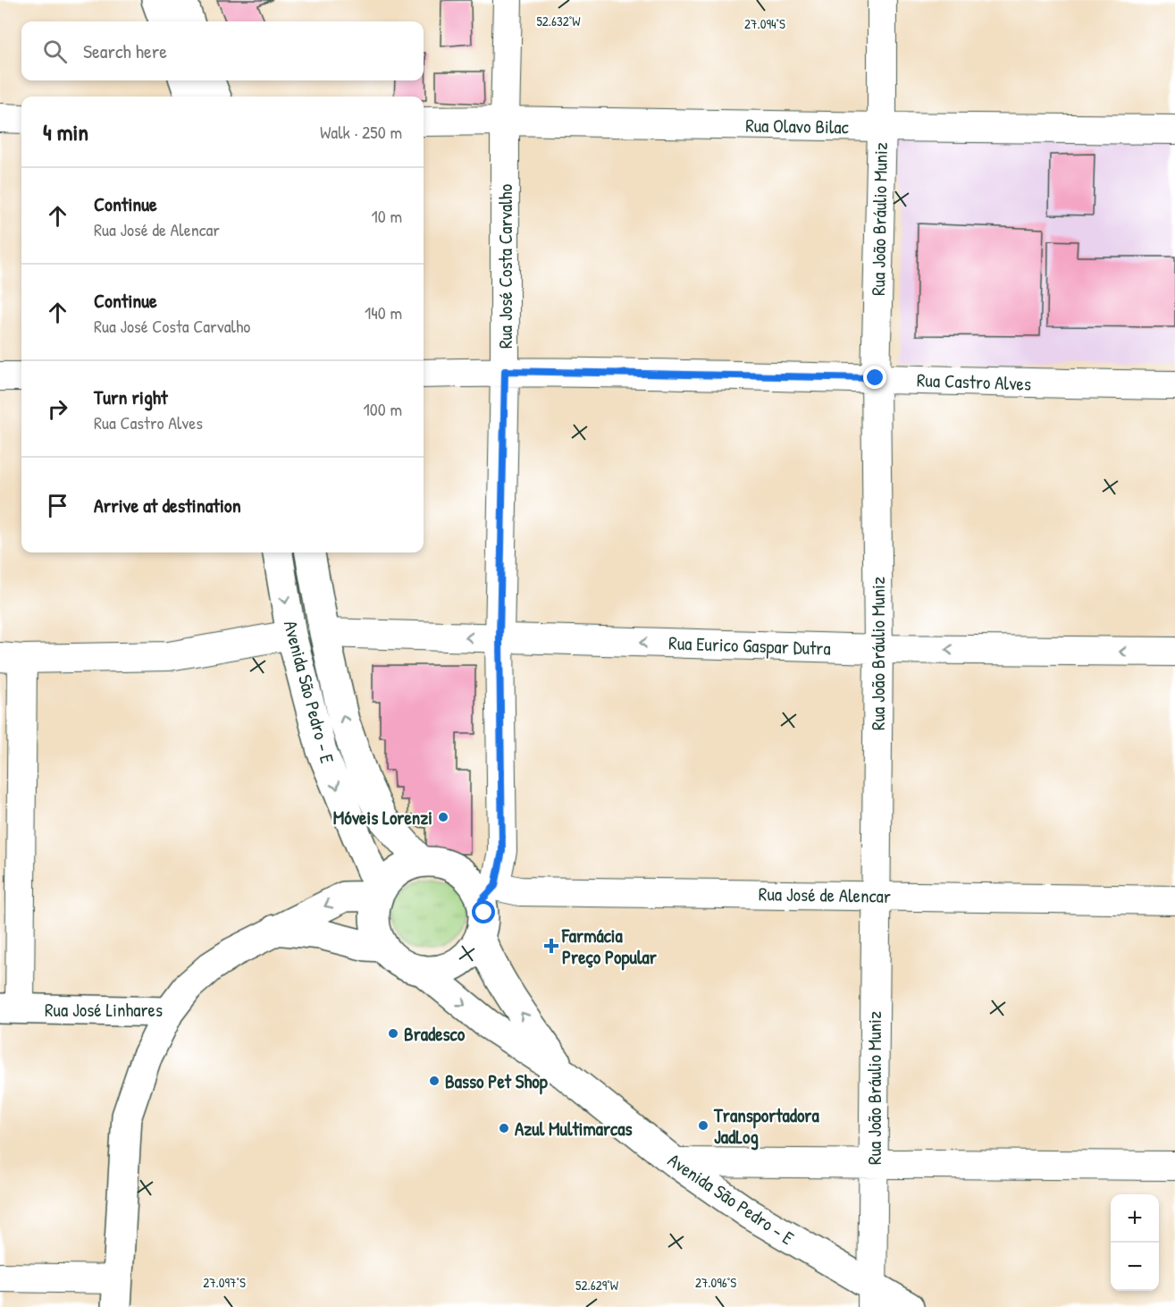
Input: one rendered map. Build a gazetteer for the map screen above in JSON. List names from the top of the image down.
{
  "streets": {
    "main road": ["Avenida São Pedro - E", "Rua José Linhares"],
    "street": [
      "Rua Olavo Bilac",
      "Rua João Bráulio Muniz",
      "Rua José Costa Carvalho",
      "Rua Castro Alves",
      "Rua Eurico Gaspar Dutra",
      "Rua José de Alencar"
    ]
  },
  "crossings": [
    ["Rua Olavo Bilac", "Rua João Bráulio Muniz"],
    ["Rua Olavo Bilac", "Rua José Costa Carvalho"],
    ["Rua João Bráulio Muniz", "Rua Castro Alves"],
    ["Rua João Bráulio Muniz", "Rua Eurico Gaspar Dutra"],
    ["Rua João Bráulio Muniz", "Avenida São Pedro - E"],
    ["Rua João Bráulio Muniz", "Rua José de Alencar"],
    ["Rua José Costa Carvalho", "Rua Castro Alves"],
    ["Rua José Costa Carvalho", "Rua Eurico Gaspar Dutra"],
    ["Rua José Costa Carvalho", "Avenida São Pedro - E"],
    ["Rua José Costa Carvalho", "Rua José de Alencar"],
    ["Rua José Costa Carvalho", "Rua José Linhares"],
    ["Rua Eurico Gaspar Dutra", "Avenida São Pedro - E"],
    ["Avenida São Pedro - E", "Rua José de Alencar"],
    ["Avenida São Pedro - E", "Rua José Linhares"],
    ["Rua José de Alencar", "Rua José Linhares"]
  ],
  "one_way": ["Rua Eurico Gaspar Dutra"],
  "places": {
    "other": [
      "Móveis Lorenzi",
      "Bradesco",
      "Basso Pet Shop",
      "Transportadora JadLog",
      "Azul Multimarcas"
    ],
    "health": ["Farmácia Preço Popular"]
  },
  "page": {
    "search": "Search here",
    "heading": ["4 min", "Walk · 250 m"],
    "list": [
      ["Continue", "Rua José de Alencar", "10 m"],
      ["Continue", "Rua José Costa Carvalho", "140 m"],
      ["Turn right", "Rua Castro Alves", "100 m"],
      "Arrive at destination"
    ],
    "map_buttons": ["+", "−"]
  },
  "coordinates": [
    "52.632°W",
    "27.094°S",
    "27.097°S",
    "27.096°S",
    "52.629°W"
  ]
}
